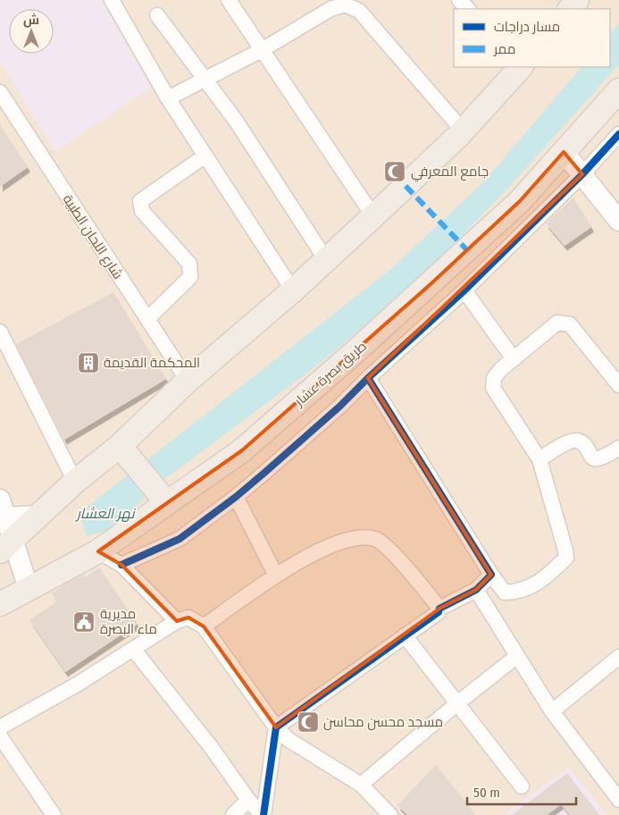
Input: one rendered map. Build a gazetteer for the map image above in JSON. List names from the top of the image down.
{
  "streets": {
    "main road": ["طريق بصرة عشار"],
    "street": ["شارع اللجان الطبية"]
  },
  "water": ["نهر العشار"],
  "places": {
    "mosque": ["جامع المعرفي", "مسجد محسن محاسن"],
    "building": ["المحكمة القديمة"],
    "public building": ["مديرية ماء البصرة"]
  },
  "legend": ["مسار دراجات", "ممر"],
  "scale_bar": "50 m",
  "north": "top"
}
